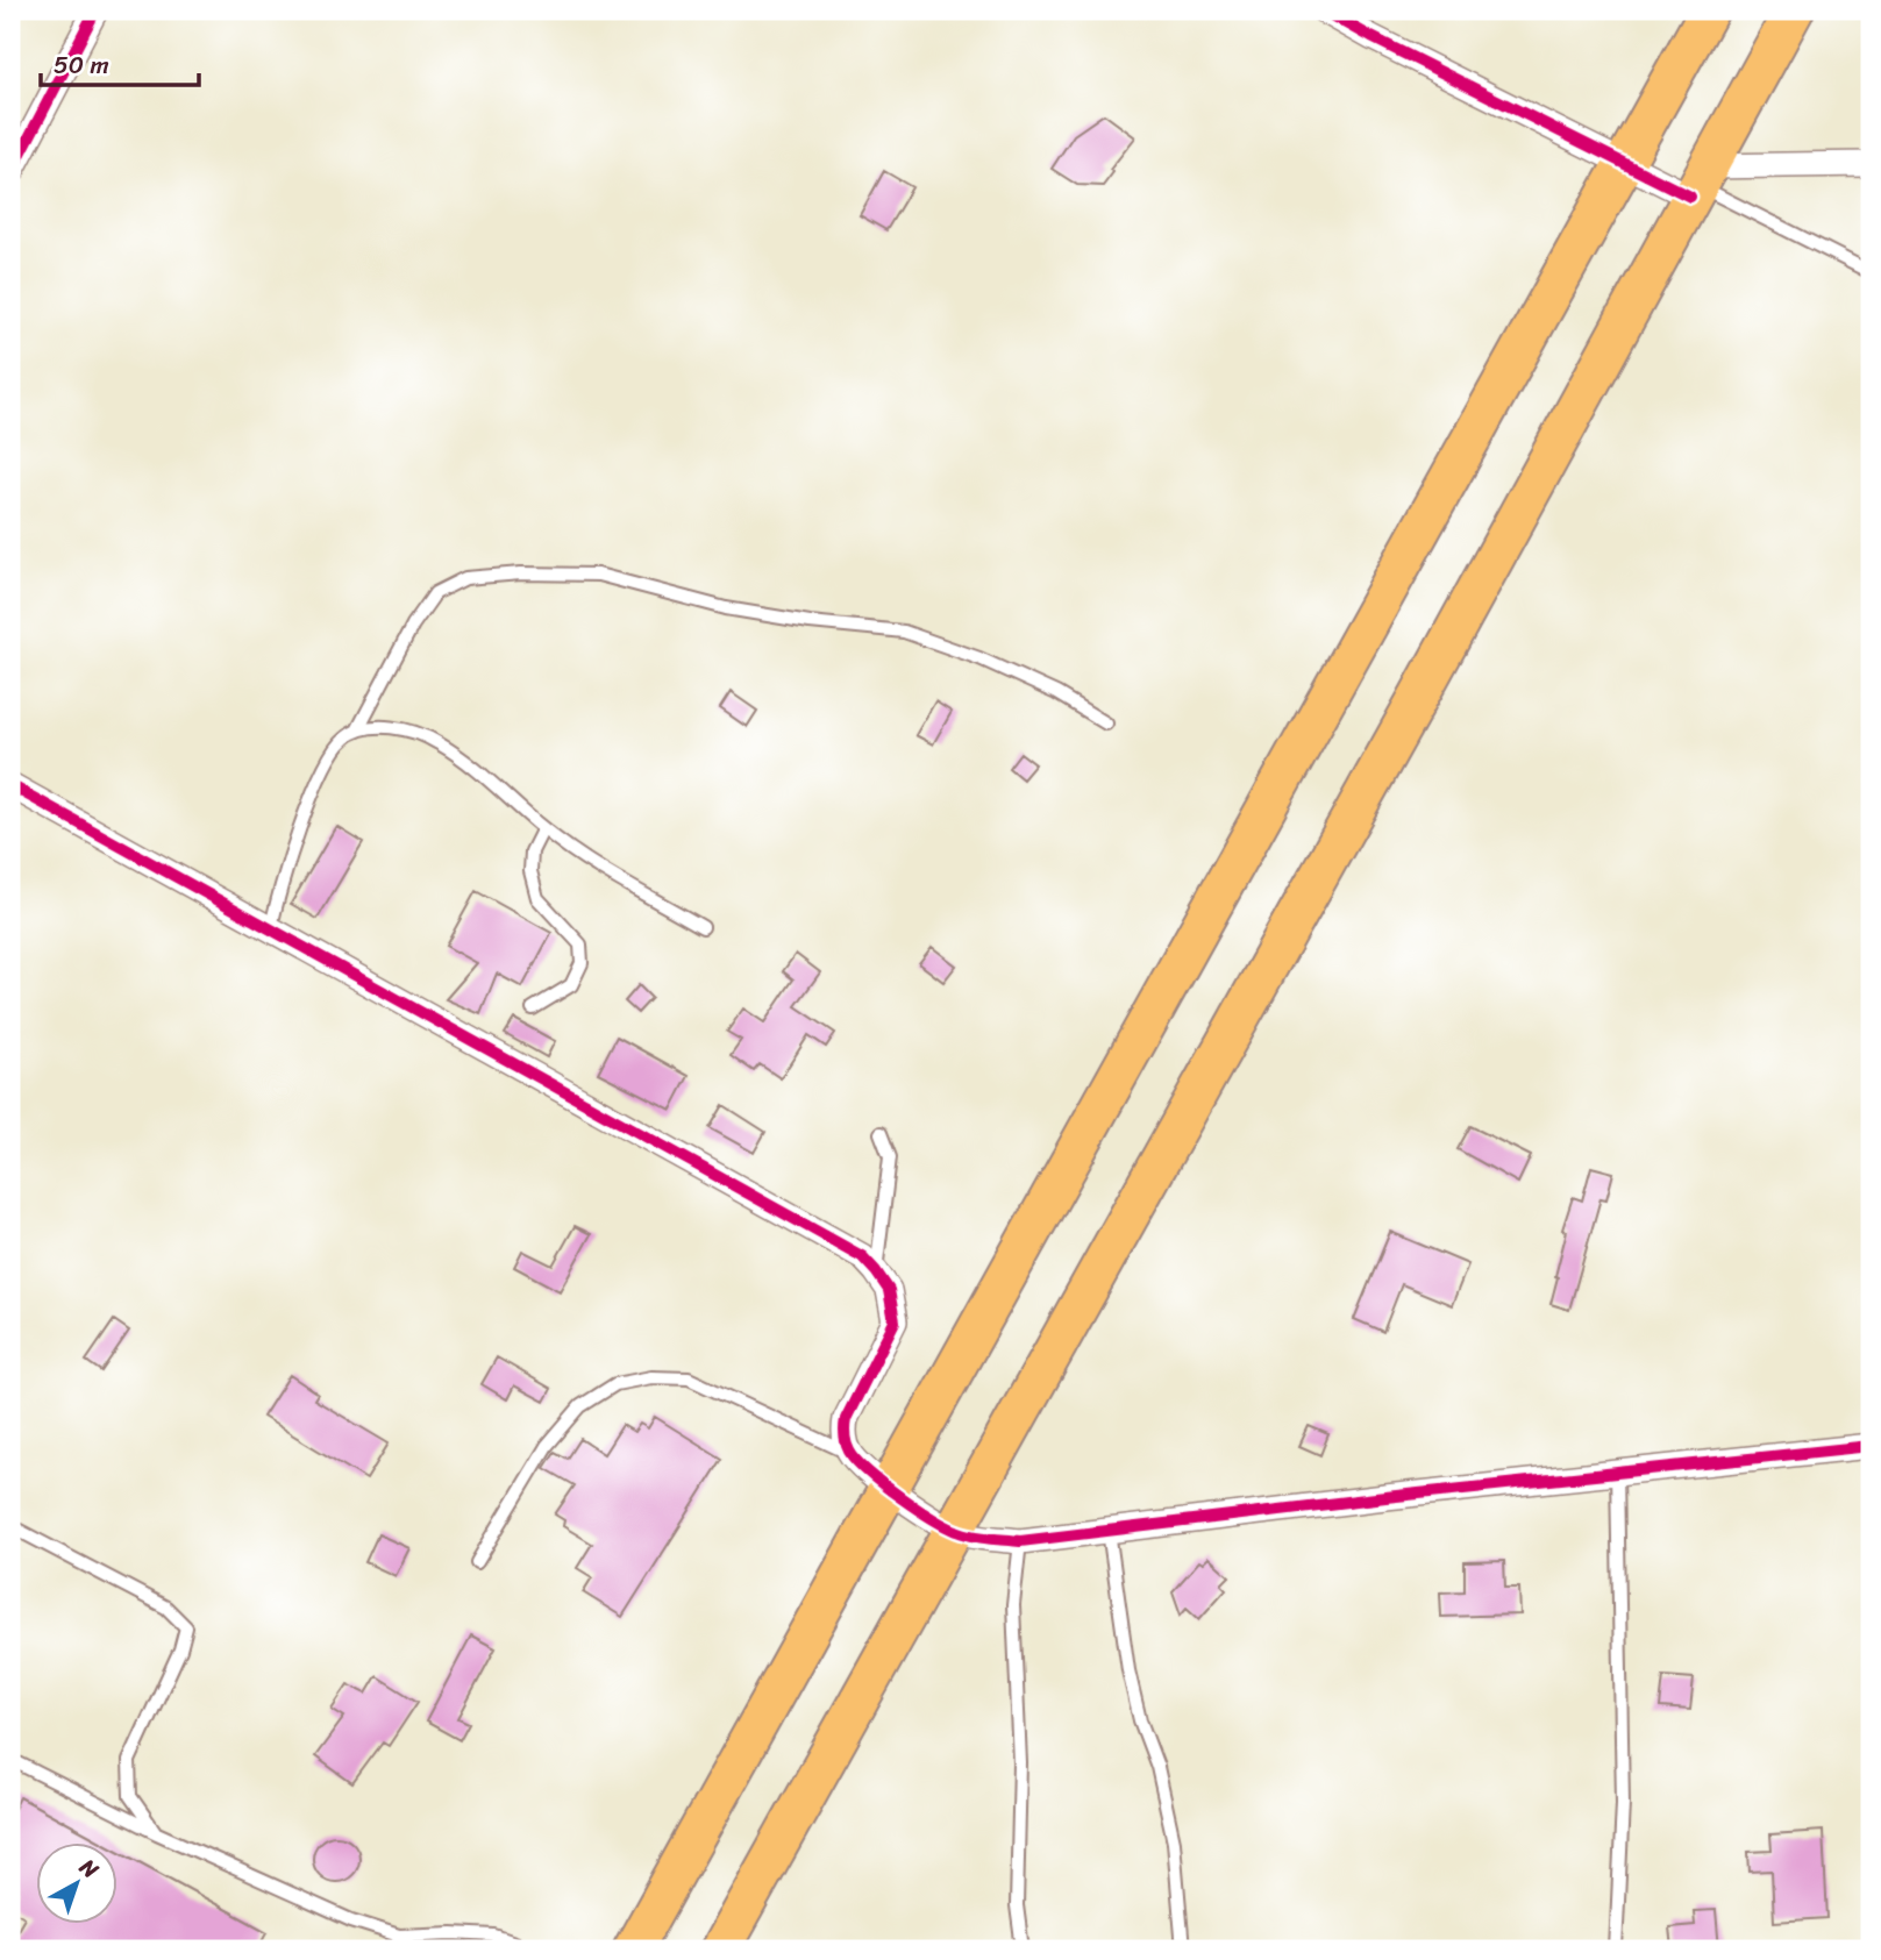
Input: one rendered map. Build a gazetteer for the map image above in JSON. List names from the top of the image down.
{
  "scale_bar": "50 m",
  "north": "top right"
}
